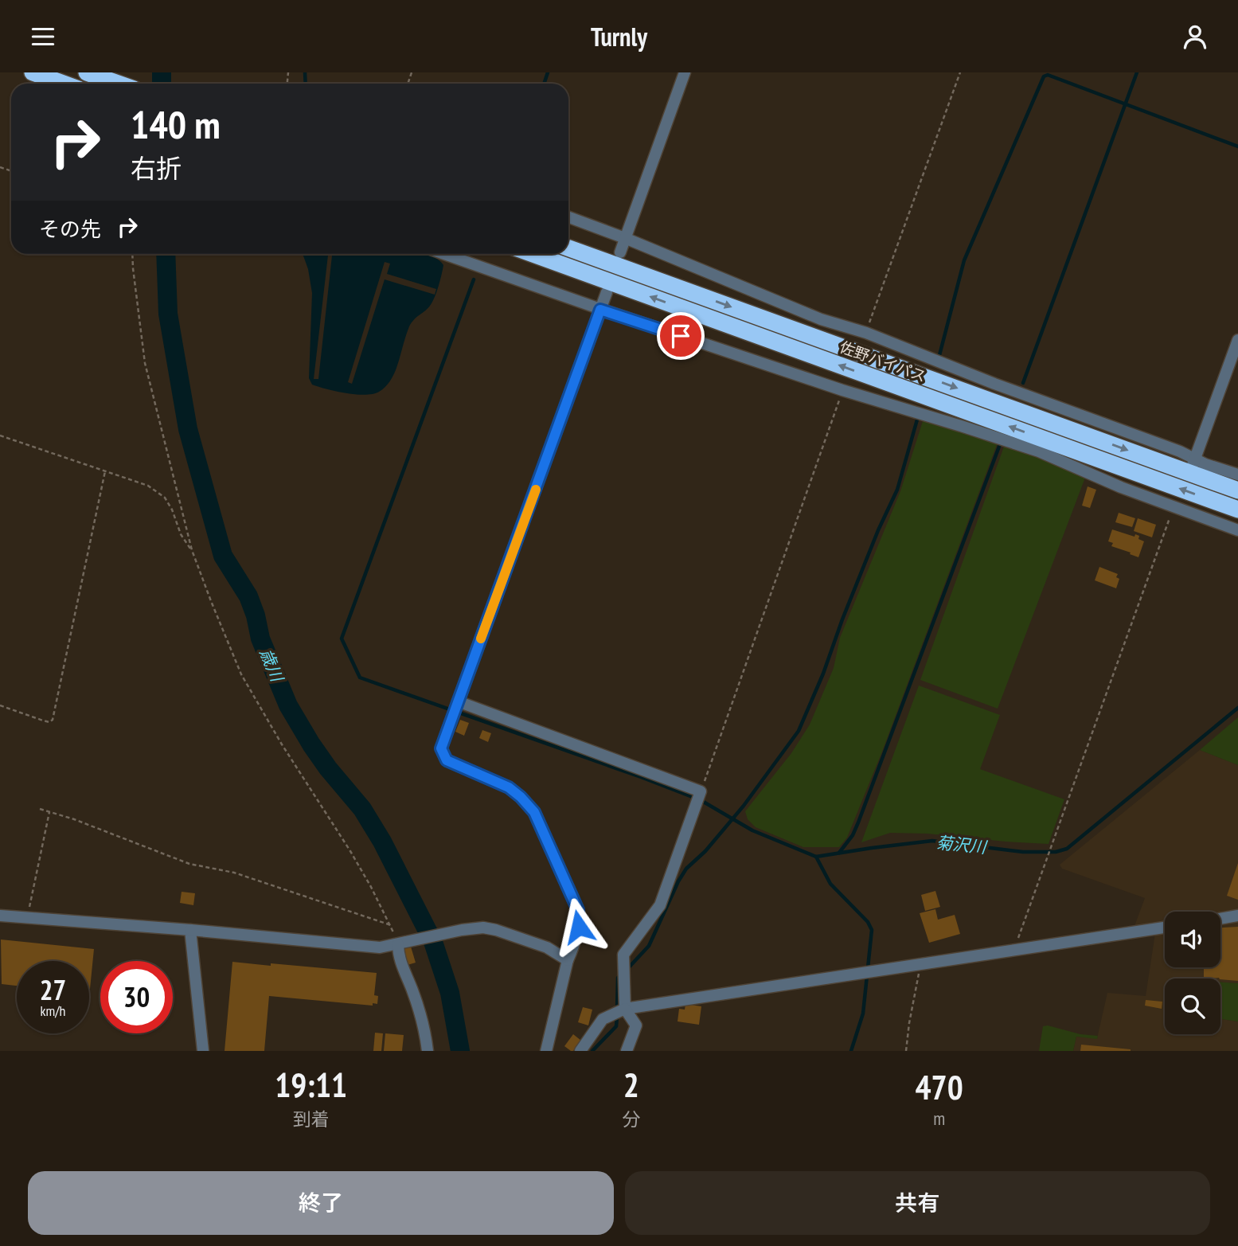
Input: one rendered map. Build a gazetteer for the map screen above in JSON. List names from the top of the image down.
{
  "streets": {
    "highway": ["佐野バイパス"]
  },
  "water": ["歳川", "菊沢川"],
  "page": {
    "header": "Turnly",
    "turn": ["140 m", "右折"],
    "then": "その先",
    "speed": "27 km/h",
    "limit": "30",
    "eta": [
      "19:11",
      "到着",
      "2",
      "分",
      "470",
      "m"
    ],
    "buttons": ["終了", "共有"]
  }
}
